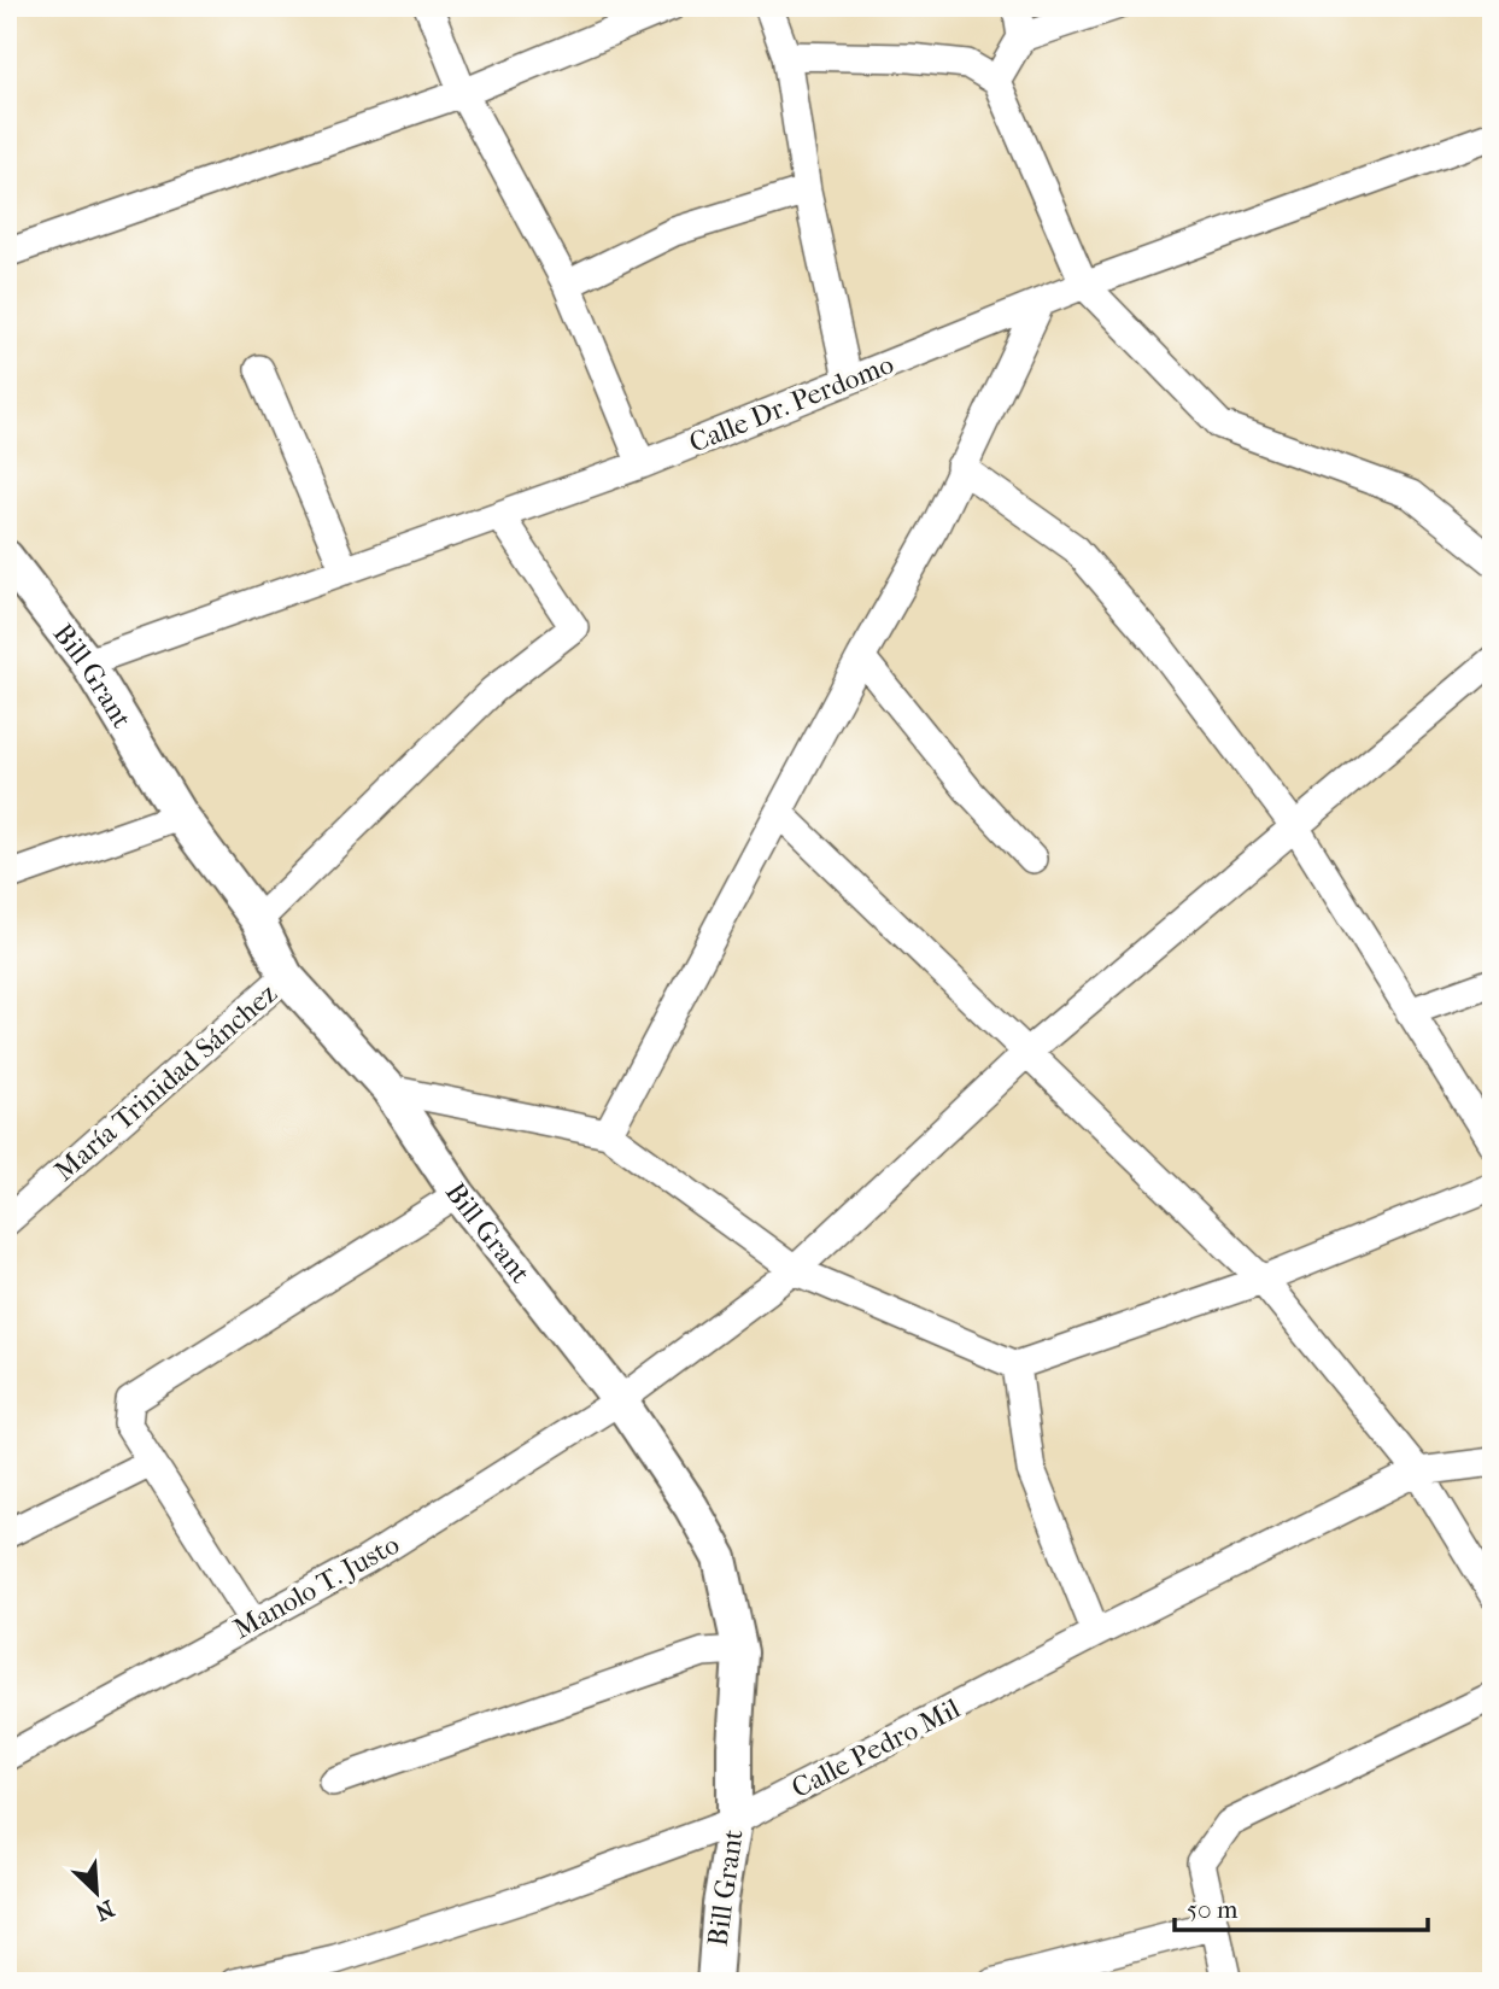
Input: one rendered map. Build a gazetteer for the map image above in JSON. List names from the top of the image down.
{
  "streets": {
    "street": [
      "Calle Dr. Perdomo",
      "Bill Grant",
      "María Trinidad Sánchez",
      "Manolo T. Justo",
      "Calle Pedro Mil"
    ]
  },
  "crossings": [
    ["Calle Dr. Perdomo", "Bill Grant"],
    ["Bill Grant", "María Trinidad Sánchez"],
    ["Bill Grant", "Manolo T. Justo"],
    ["Bill Grant", "Calle Pedro Mil"]
  ],
  "scale_bar": "50 m",
  "north": "bottom right"
}
